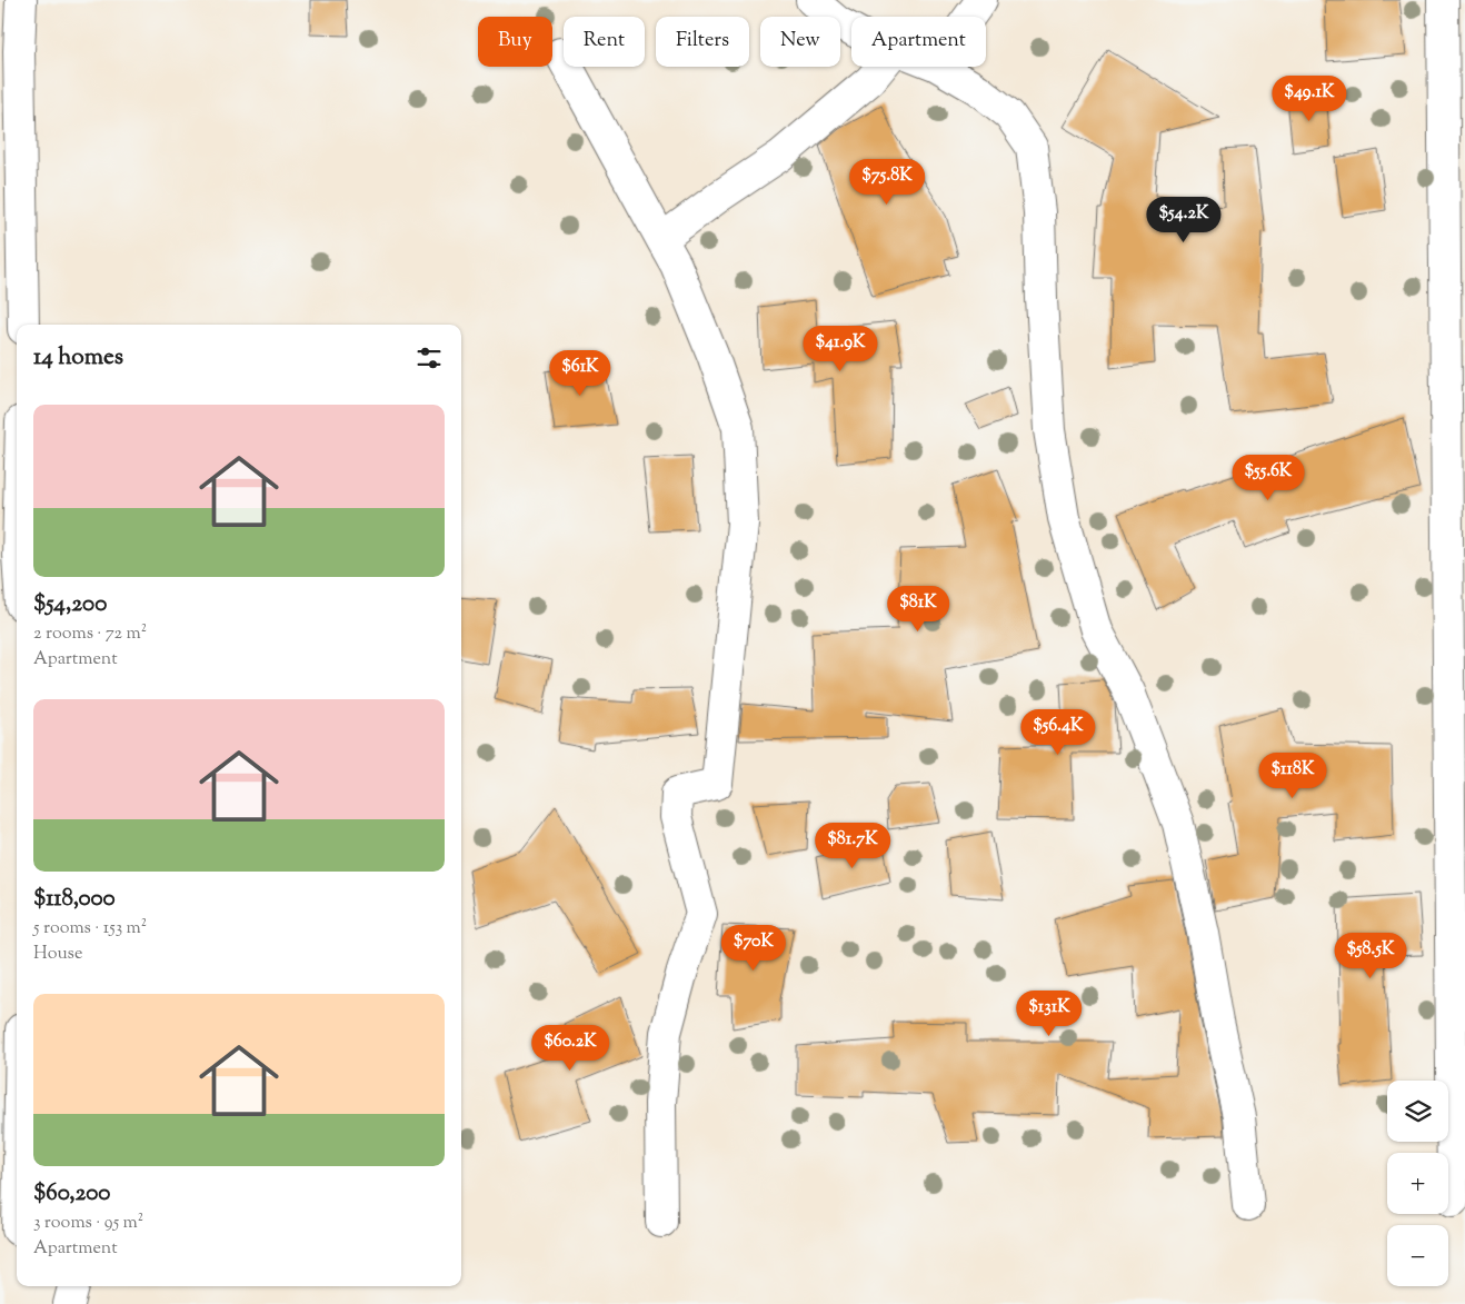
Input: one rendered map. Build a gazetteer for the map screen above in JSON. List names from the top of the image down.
{
  "page": {
    "chip": [
      "Buy",
      "Rent",
      "Filters",
      "New",
      "Apartment"
    ],
    "price": [
      "$49.1K",
      "$75.8K",
      "$54.2K",
      "$41.9K",
      "$61K",
      "$55.6K",
      "$81K",
      "$56.4K",
      "$118K",
      "$81.7K",
      "$70K",
      "$58.5K",
      "$131K",
      "$60.2K"
    ],
    "heading": "14 homes",
    "list": [
      {
        "name": "$54,200",
        "note": "2 rooms · 72 m² · Apartment"
      },
      {
        "name": "$118,000",
        "note": "5 rooms · 153 m² · House"
      },
      {
        "name": "$60,200",
        "note": "3 rooms · 95 m² · Apartment"
      }
    ],
    "map_buttons": ["+", "−"]
  }
}
